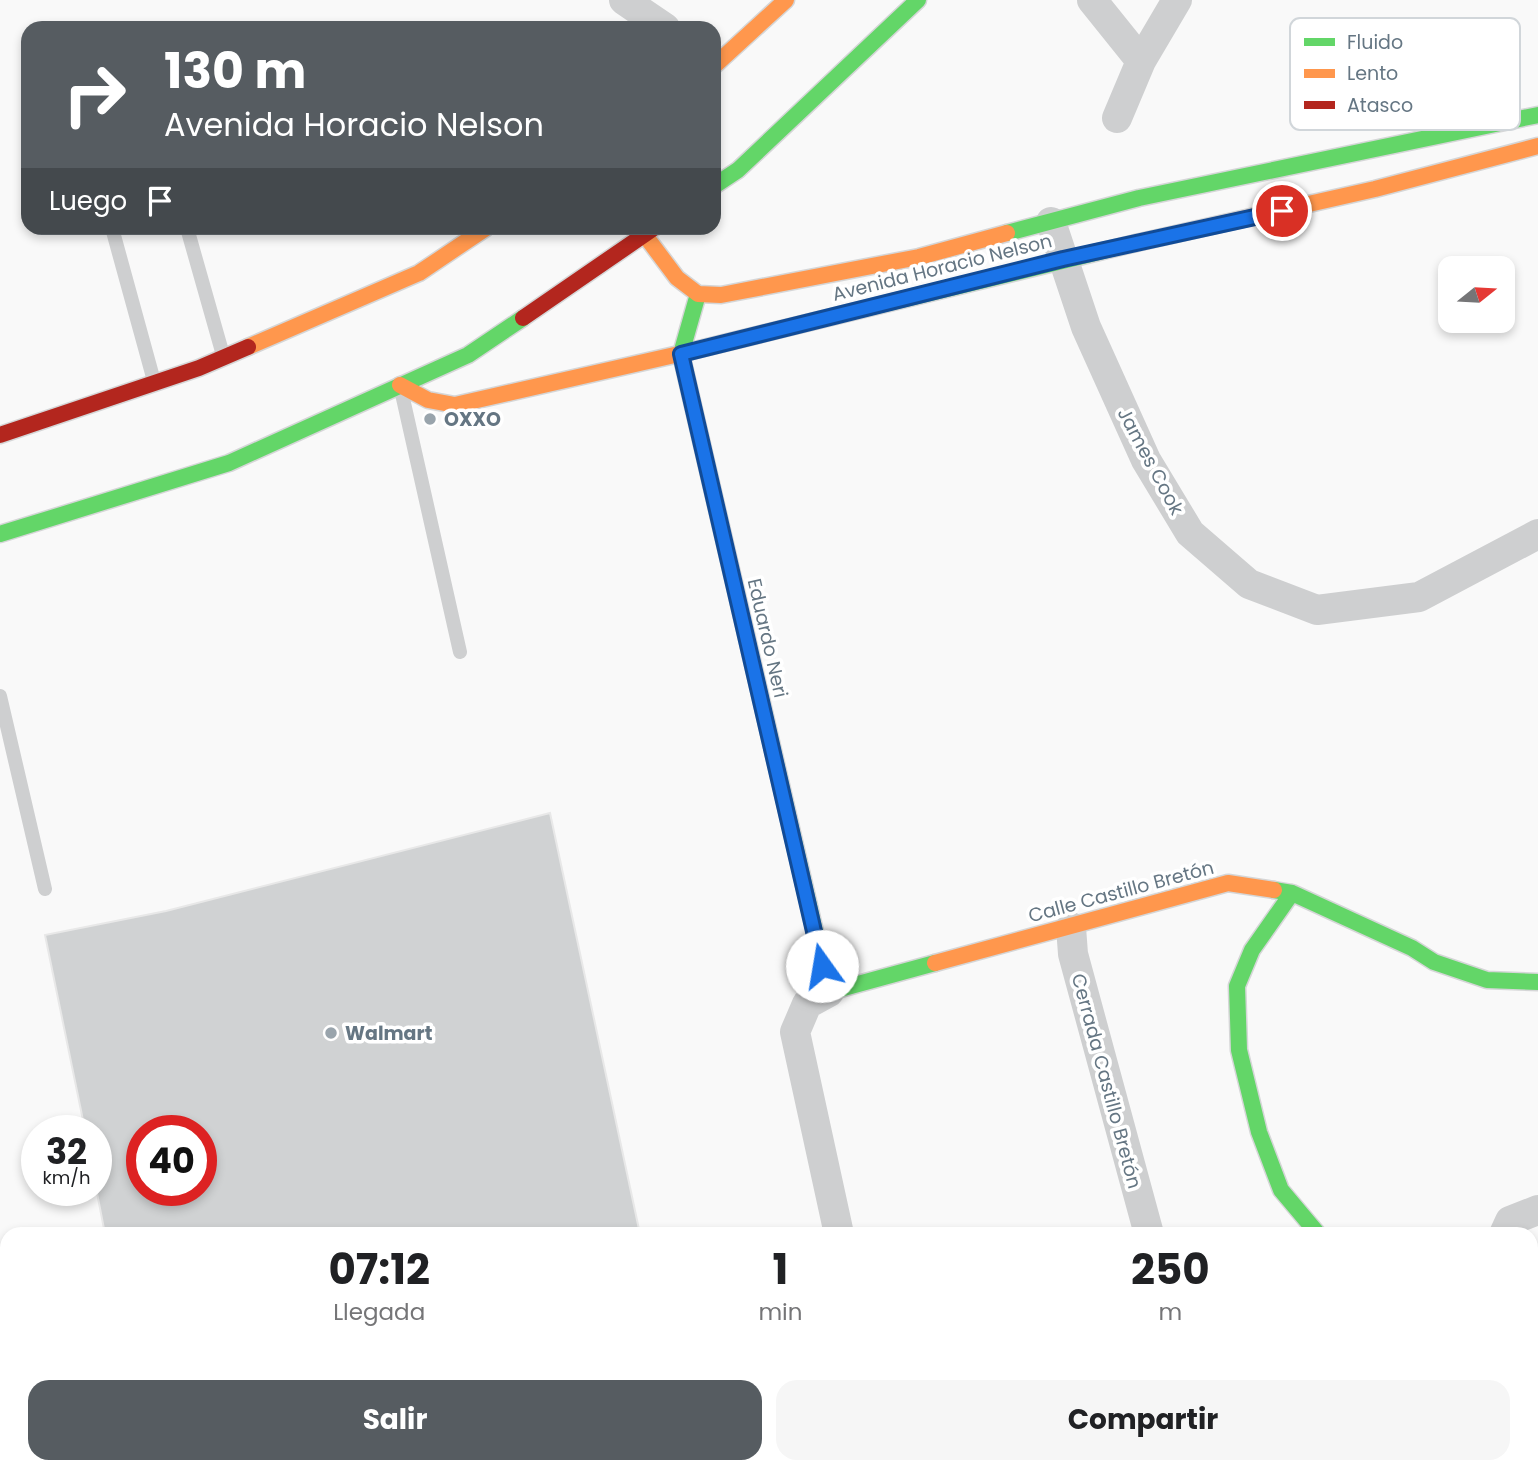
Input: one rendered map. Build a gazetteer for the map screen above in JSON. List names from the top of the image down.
{
  "streets": {
    "main road": ["Avenida Horacio Nelson", "Eduardo Neri", "Calle Castillo Bretón"],
    "street": ["James Cook", "Cerrada Castillo Bretón"]
  },
  "crossings": [
    ["Avenida Horacio Nelson", "James Cook"],
    ["Avenida Horacio Nelson", "Eduardo Neri"],
    ["Eduardo Neri", "Calle Castillo Bretón"],
    ["Calle Castillo Bretón", "Cerrada Castillo Bretón"]
  ],
  "places": ["OXXO", "Walmart"],
  "legend": ["Fluido", "Lento", "Atasco"],
  "north": "right",
  "page": {
    "turn": ["130 m", "Avenida Horacio Nelson"],
    "then": "Luego",
    "speed": "32 km/h",
    "limit": "40",
    "eta": [
      "07:12",
      "Llegada",
      "1",
      "min",
      "250",
      "m"
    ],
    "buttons": ["Salir", "Compartir"]
  }
}
